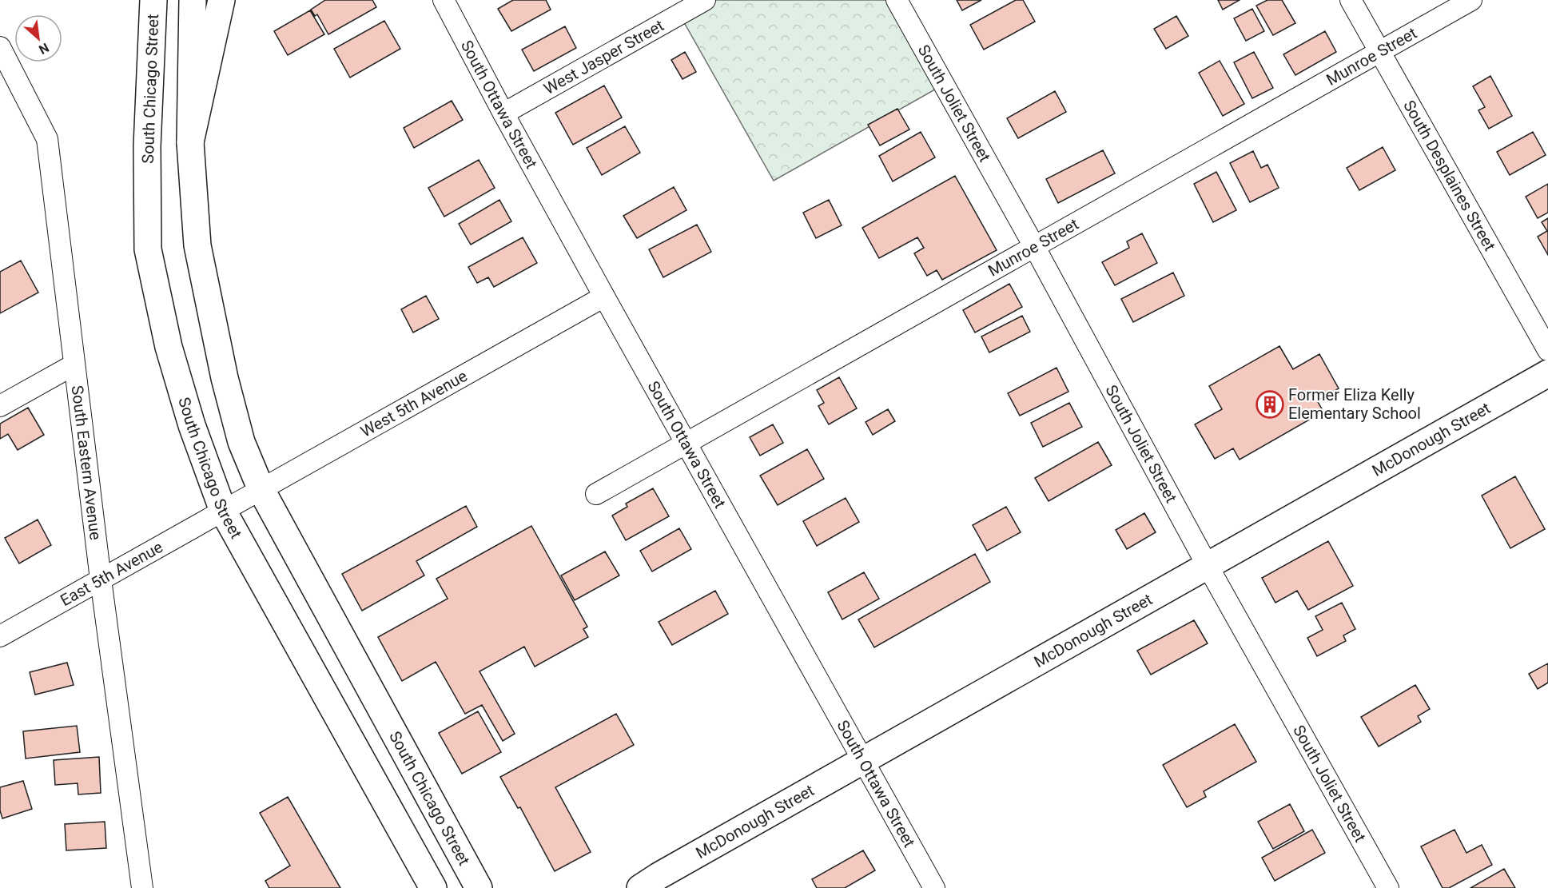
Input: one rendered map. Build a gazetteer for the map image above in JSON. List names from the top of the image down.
{
  "streets": {
    "main road": ["South Chicago Street", "McDonough Street"],
    "street": [
      "Munroe Street",
      "West Jasper Street",
      "South Joliet Street",
      "South Ottawa Street",
      "South Desplaines Street",
      "West 5th Avenue",
      "South Eastern Avenue",
      "East 5th Avenue"
    ]
  },
  "crossings": [
    ["Munroe Street", "South Joliet Street"],
    ["Munroe Street", "South Ottawa Street"],
    ["Munroe Street", "South Desplaines Street"],
    ["West Jasper Street", "South Ottawa Street"],
    ["South Chicago Street", "West 5th Avenue"],
    ["South Chicago Street", "East 5th Avenue"],
    ["South Joliet Street", "McDonough Street"],
    ["South Ottawa Street", "West 5th Avenue"],
    ["South Ottawa Street", "McDonough Street"],
    ["West 5th Avenue", "East 5th Avenue"],
    ["South Eastern Avenue", "East 5th Avenue"]
  ],
  "places": {
    "building": ["Former Eliza Kelly Elementary School"]
  },
  "north": "bottom right"
}
